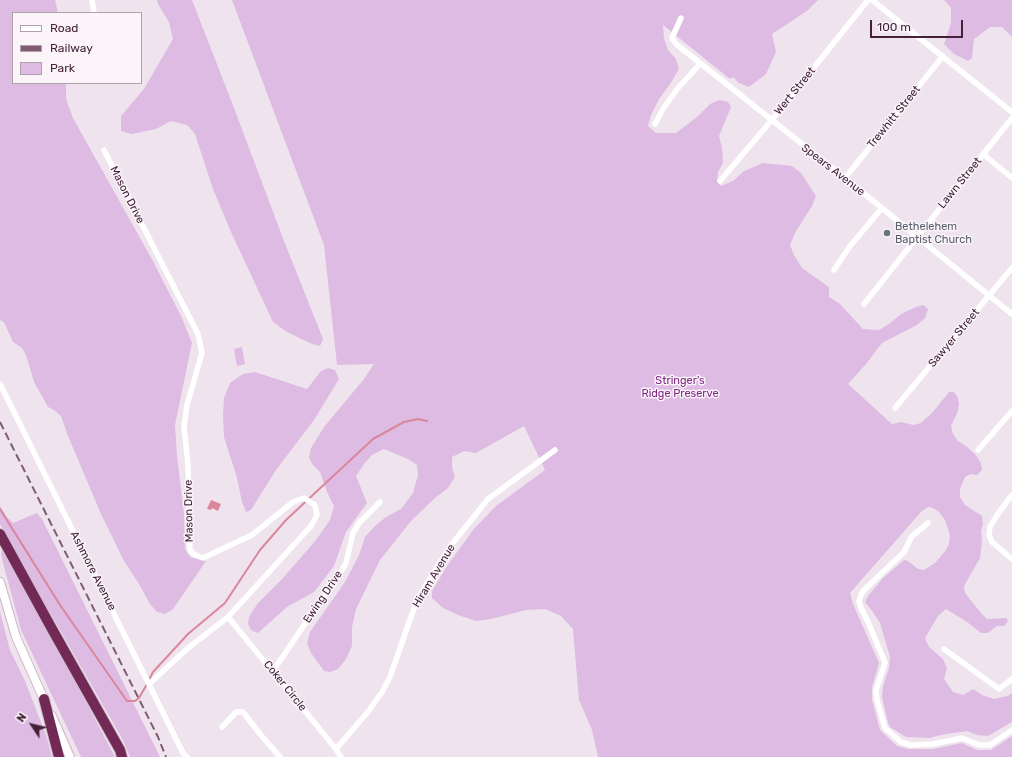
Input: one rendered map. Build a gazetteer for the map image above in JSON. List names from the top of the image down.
{
  "streets": {
    "street": [
      "Wert Street",
      "Trewhitt Street",
      "Spears Avenue",
      "Lawn Street",
      "Mason Drive",
      "Sawyer Street",
      "Ashmore Avenue",
      "Hiram Avenue",
      "Ewing Drive",
      "Coker Circle"
    ]
  },
  "crossings": [
    ["Wert Street", "Spears Avenue"],
    ["Trewhitt Street", "Spears Avenue"],
    ["Spears Avenue", "Lawn Street"],
    ["Spears Avenue", "Sawyer Street"],
    ["Mason Drive", "Ashmore Avenue"],
    ["Mason Drive", "Coker Circle"],
    ["Hiram Avenue", "Coker Circle"],
    ["Ewing Drive", "Coker Circle"]
  ],
  "parks": ["Stringer's Ridge Preserve"],
  "places": ["Bethelehem Baptist Church"],
  "legend": ["Road", "Railway", "Park"],
  "scale_bar": "100 m",
  "north": "top left"
}
